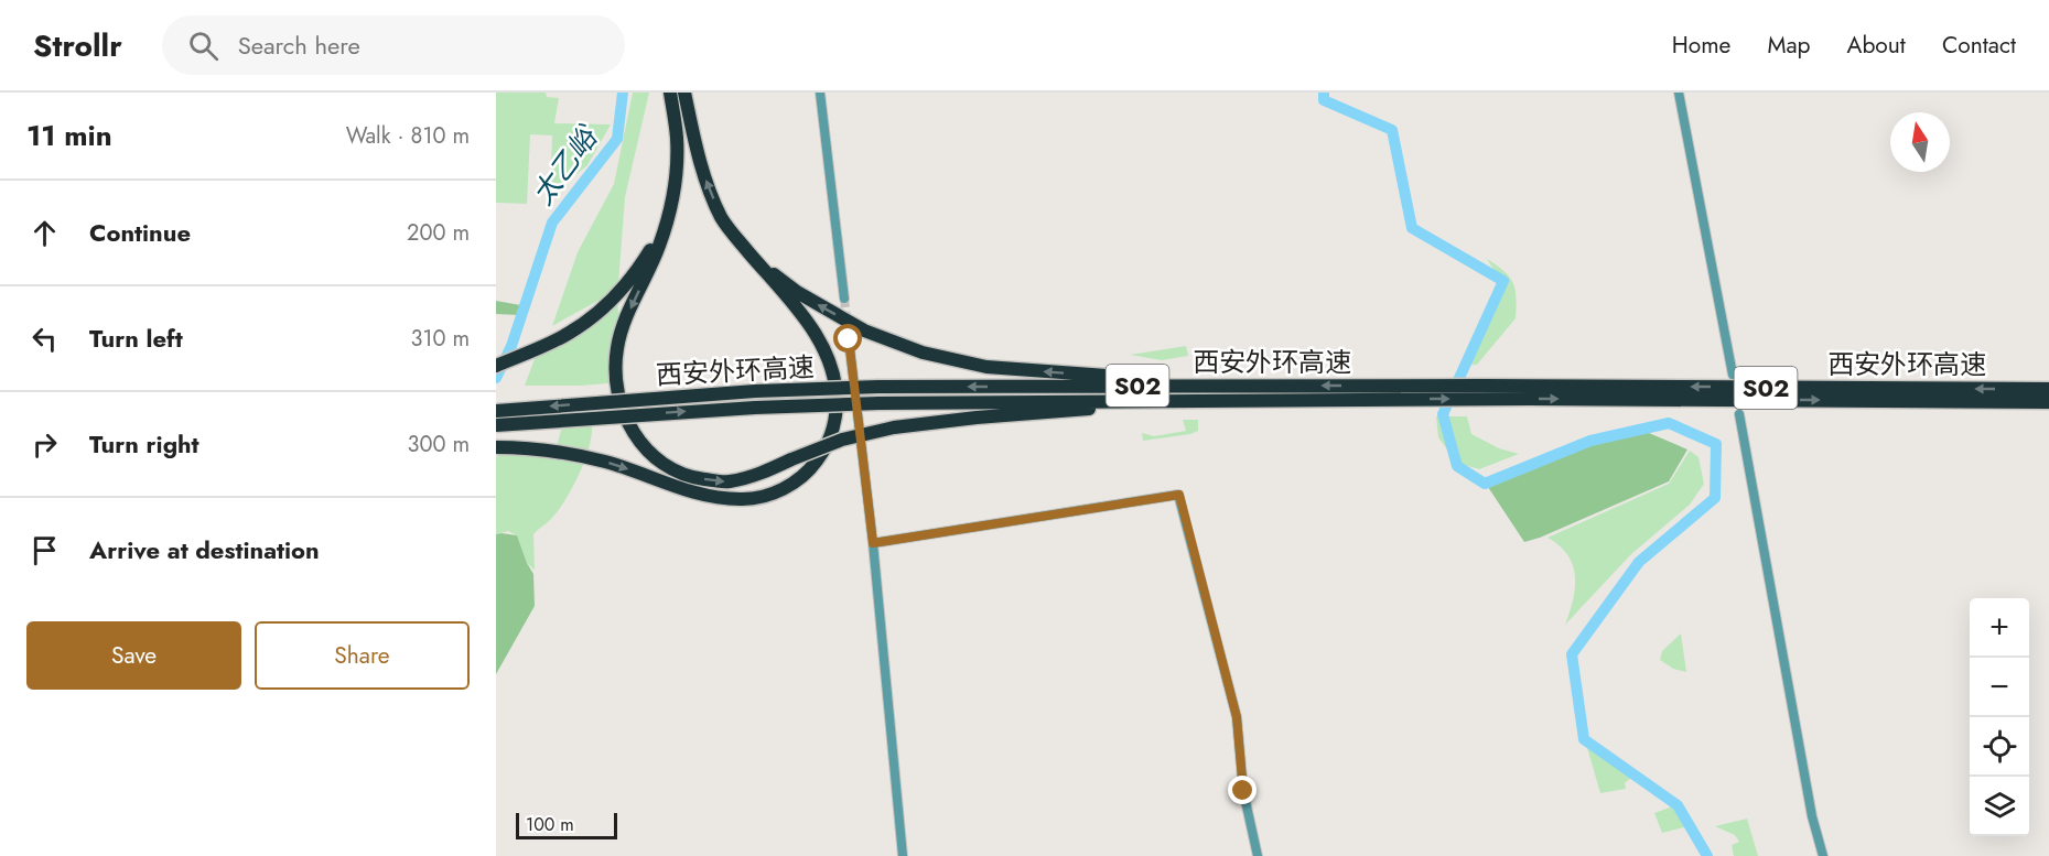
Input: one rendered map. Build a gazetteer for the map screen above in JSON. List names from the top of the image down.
{
  "streets": {
    "highway": ["西安外环高速", "S02"]
  },
  "water": ["太乙峪"],
  "scale_bar": "100 m",
  "north": "top",
  "page": {
    "header": "Strollr",
    "search": "Search here",
    "nav": [
      "Home",
      "Map",
      "About",
      "Contact"
    ],
    "heading": ["11 min", "Walk · 810 m"],
    "list": [
      ["Continue", "200 m"],
      ["Turn left", "310 m"],
      ["Turn right", "300 m"],
      "Arrive at destination"
    ],
    "map_buttons": ["+", "−"],
    "buttons": ["Save", "Share"],
    "scale": "100 m"
  }
}
